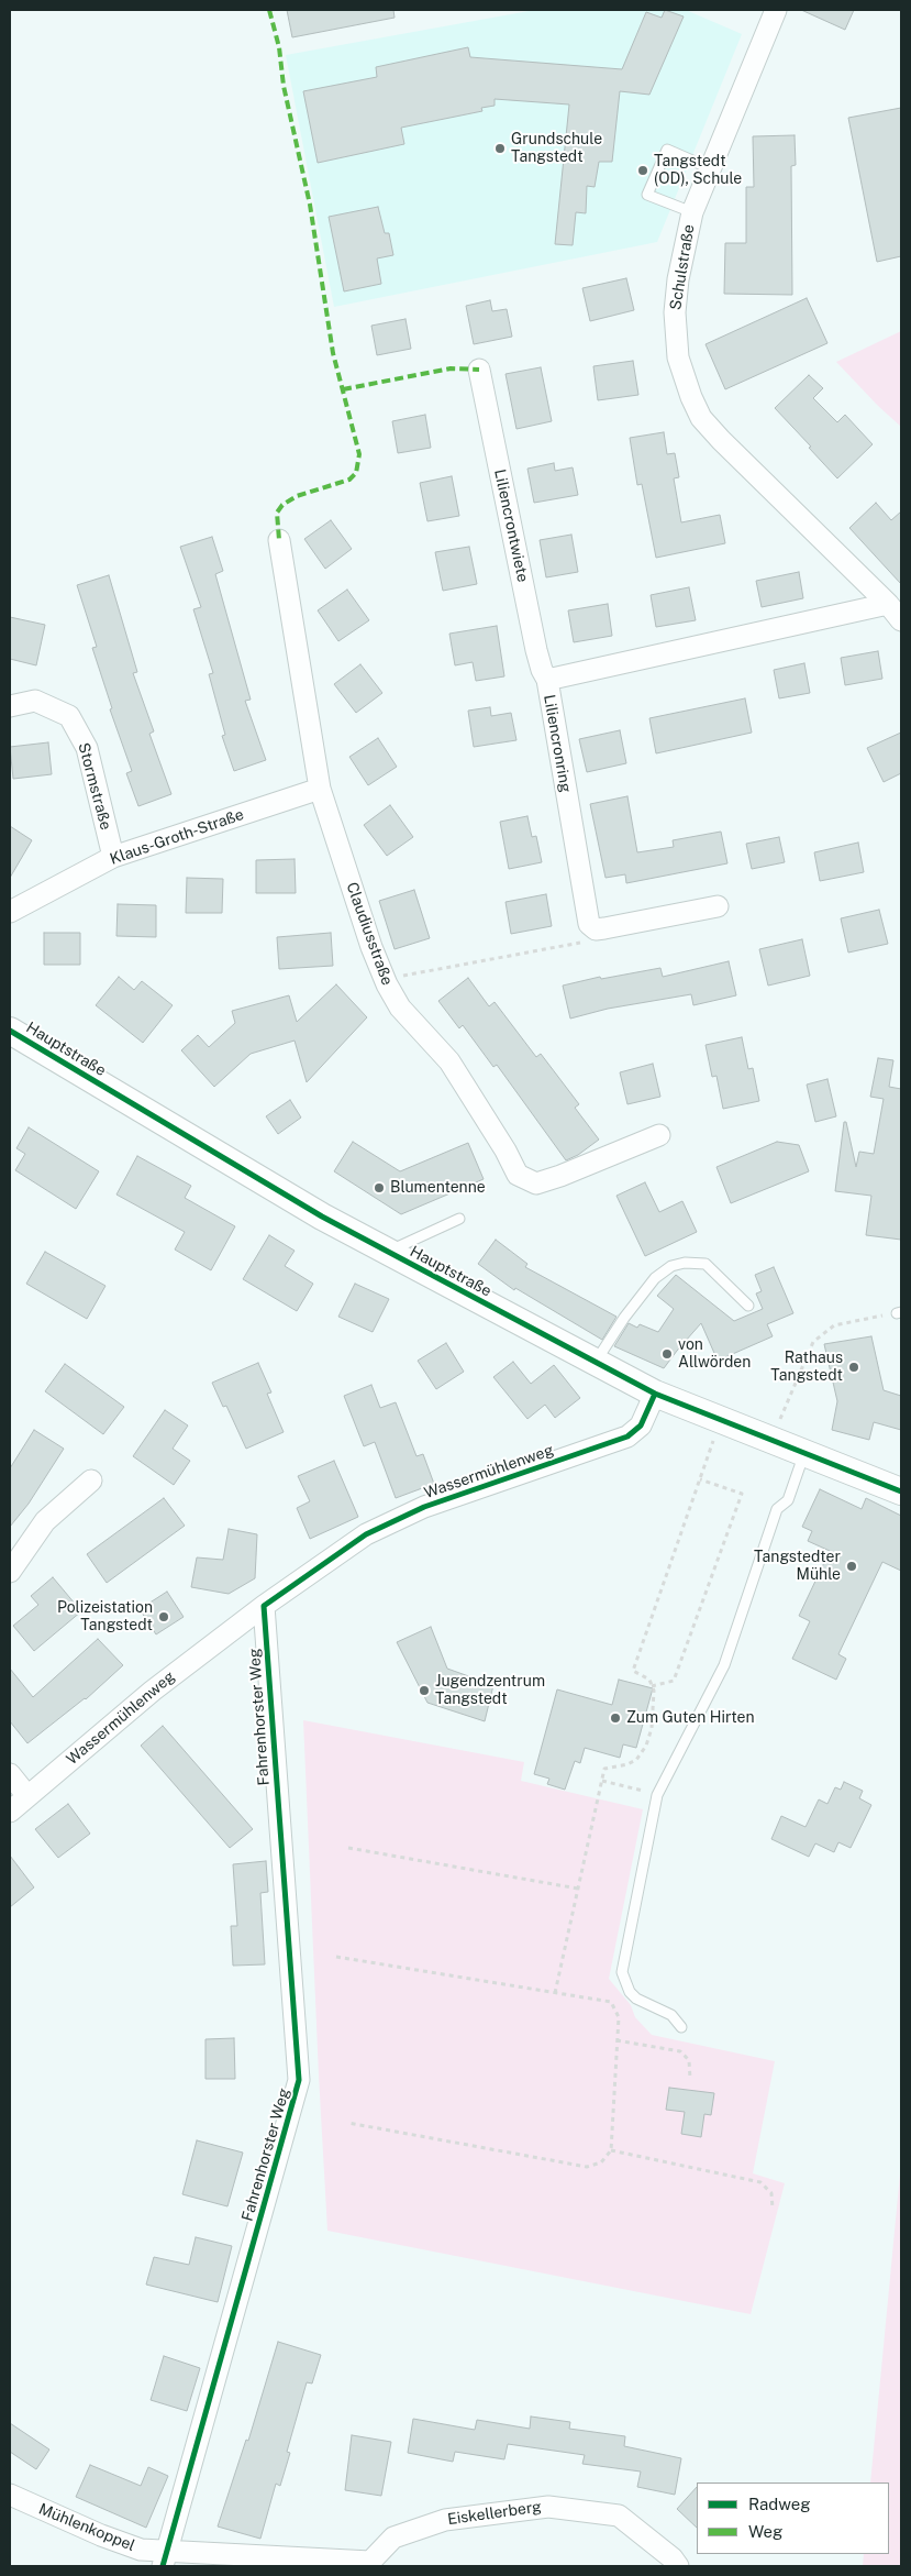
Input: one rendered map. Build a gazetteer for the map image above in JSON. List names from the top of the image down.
{
  "streets": {
    "street": [
      "Schulstraße",
      "Liliencrontwiete",
      "Liliencronring",
      "Stormstraße",
      "Klaus-Groth-Straße",
      "Claudiusstraße",
      "Hauptstraße",
      "Wassermühlenweg",
      "Fahrenhorster Weg",
      "Eiskellerberg",
      "Mühlenkoppel"
    ]
  },
  "crossings": [
    ["Schulstraße", "Liliencronring"],
    ["Liliencrontwiete", "Liliencronring"],
    ["Stormstraße", "Klaus-Groth-Straße"],
    ["Klaus-Groth-Straße", "Claudiusstraße"],
    ["Hauptstraße", "Wassermühlenweg"],
    ["Wassermühlenweg", "Fahrenhorster Weg"],
    ["Fahrenhorster Weg", "Eiskellerberg"],
    ["Fahrenhorster Weg", "Mühlenkoppel"],
    ["Eiskellerberg", "Mühlenkoppel"]
  ],
  "places": [
    "Grundschule Tangstedt",
    "Tangstedt (OD), Schule",
    "Blumentenne",
    "von Allwörden",
    "Rathaus Tangstedt",
    "Tangstedter Mühle",
    "Polizeistation Tangstedt",
    "Jugendzentrum Tangstedt",
    "Zum Guten Hirten"
  ],
  "legend": ["Radweg", "Weg"]
}
